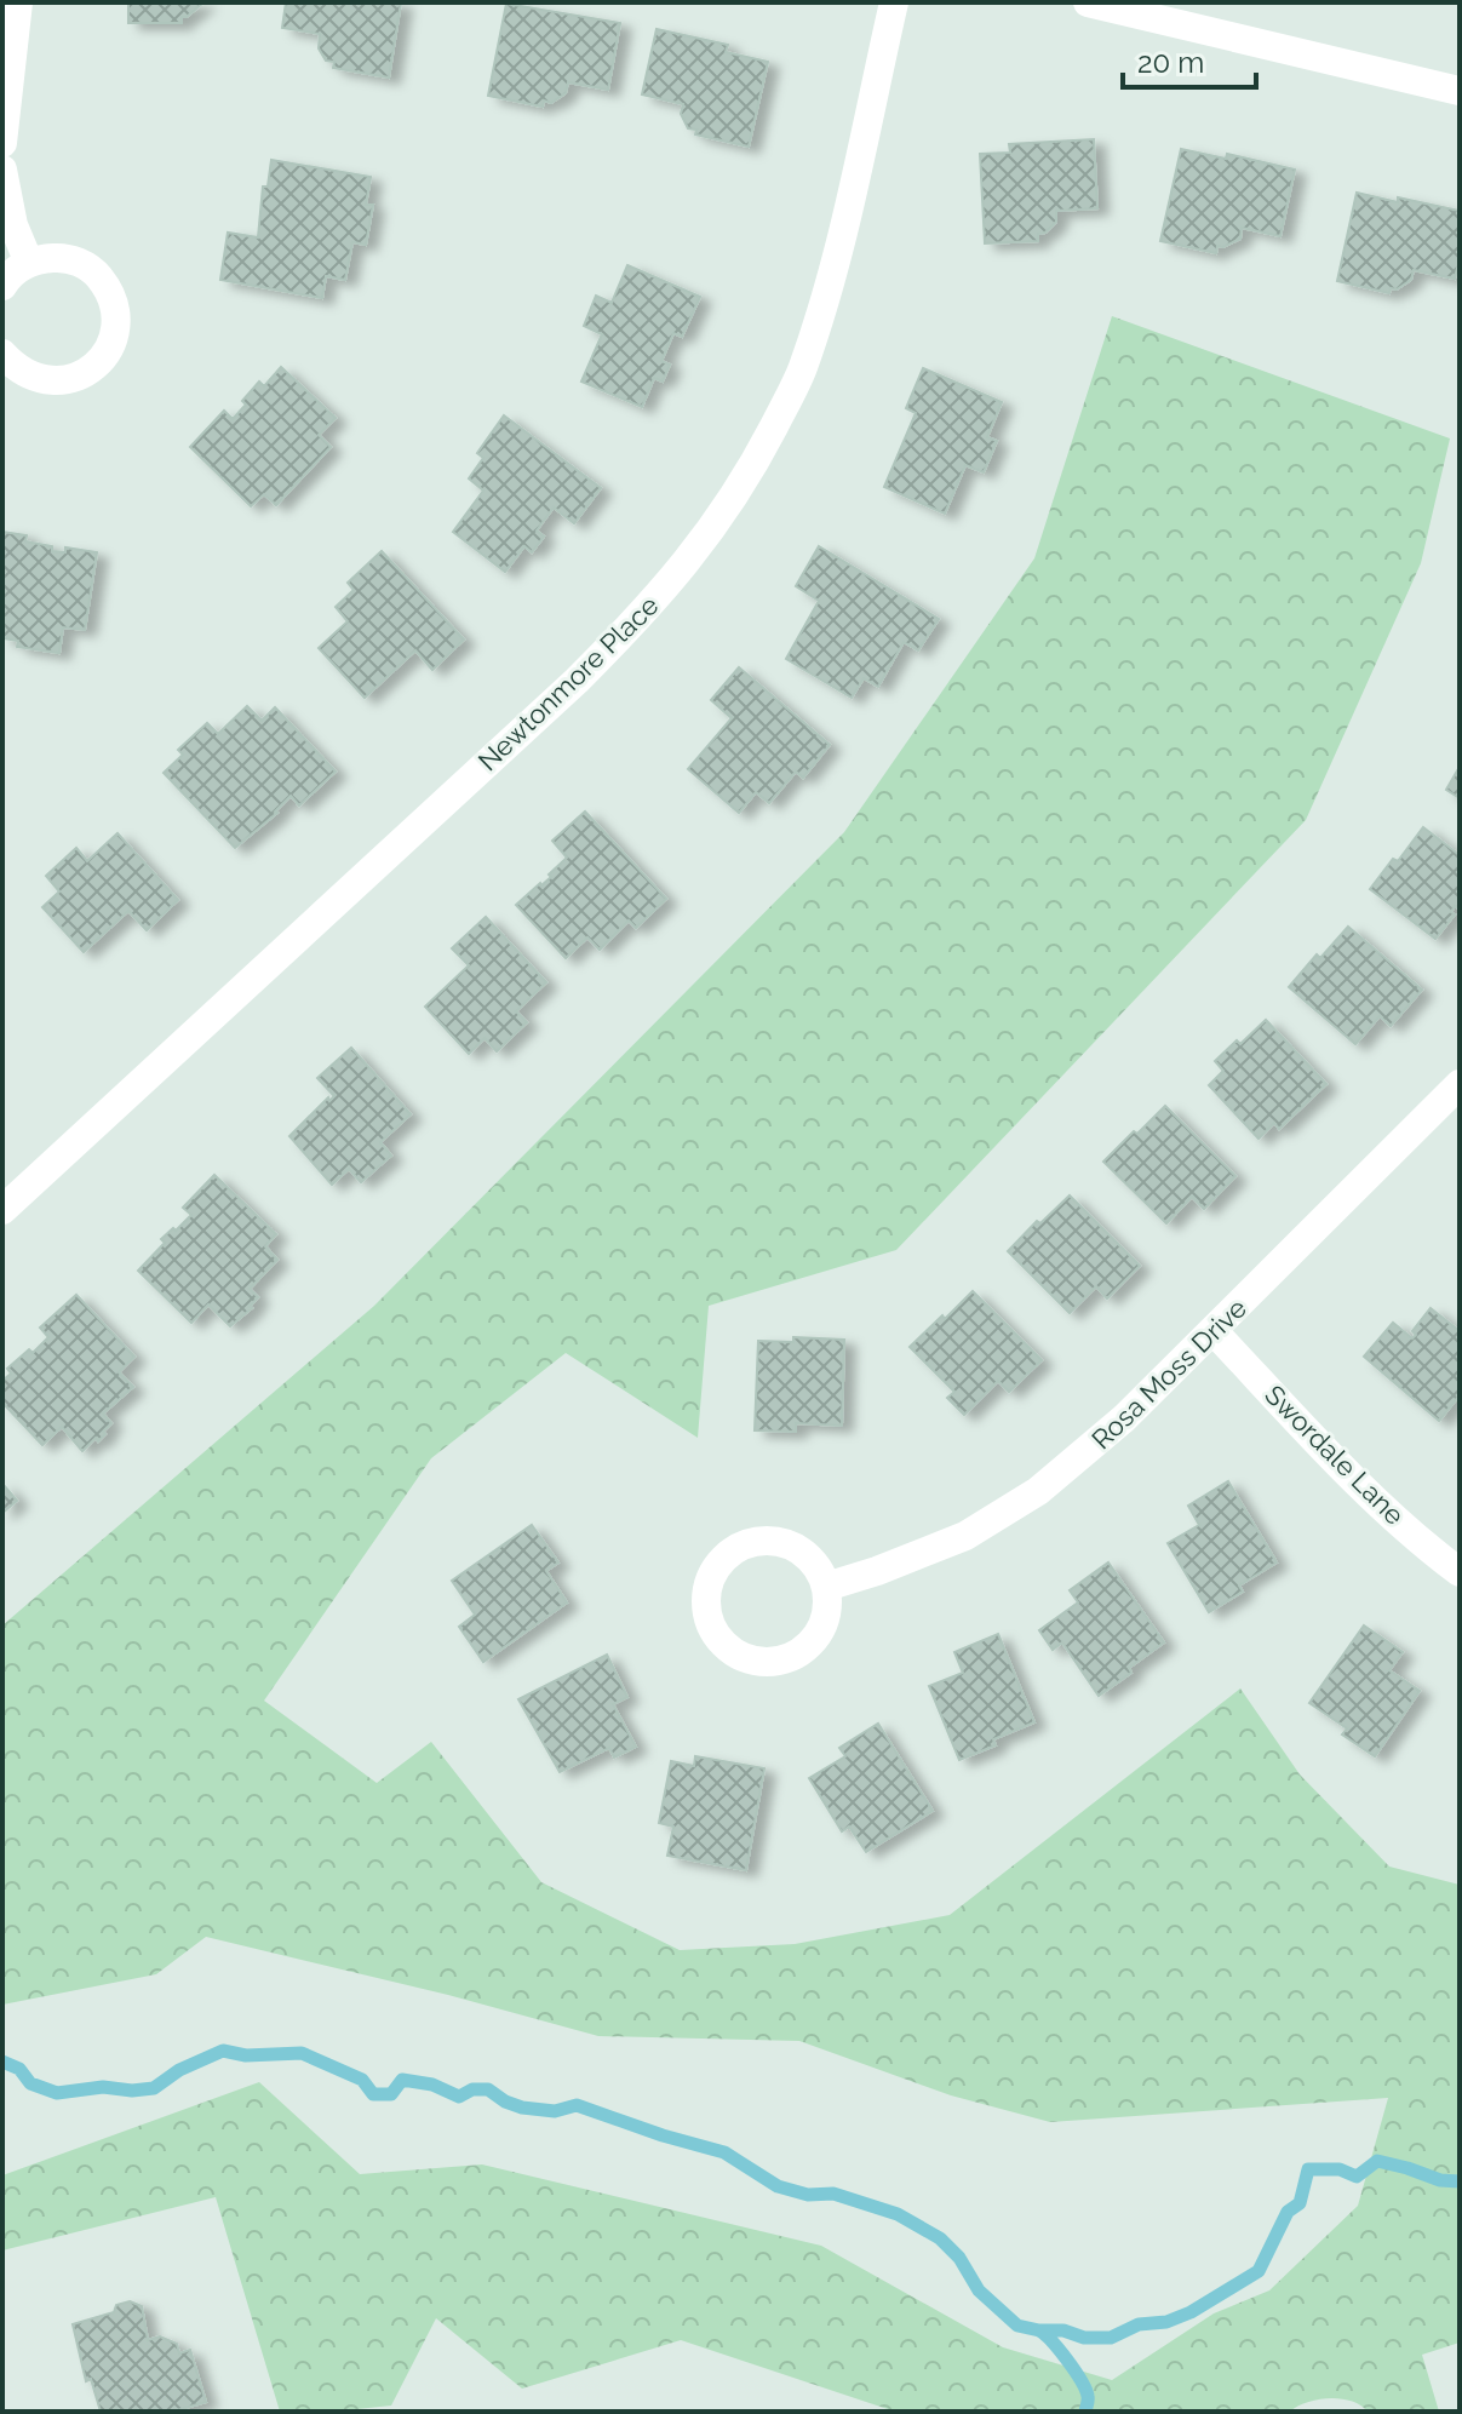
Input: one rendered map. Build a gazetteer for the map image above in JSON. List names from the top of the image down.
{
  "streets": {
    "street": ["Newtonmore Place", "Rosa Moss Drive", "Swordale Lane"]
  },
  "crossings": [
    ["Rosa Moss Drive", "Swordale Lane"]
  ],
  "scale_bar": "20 m"
}
